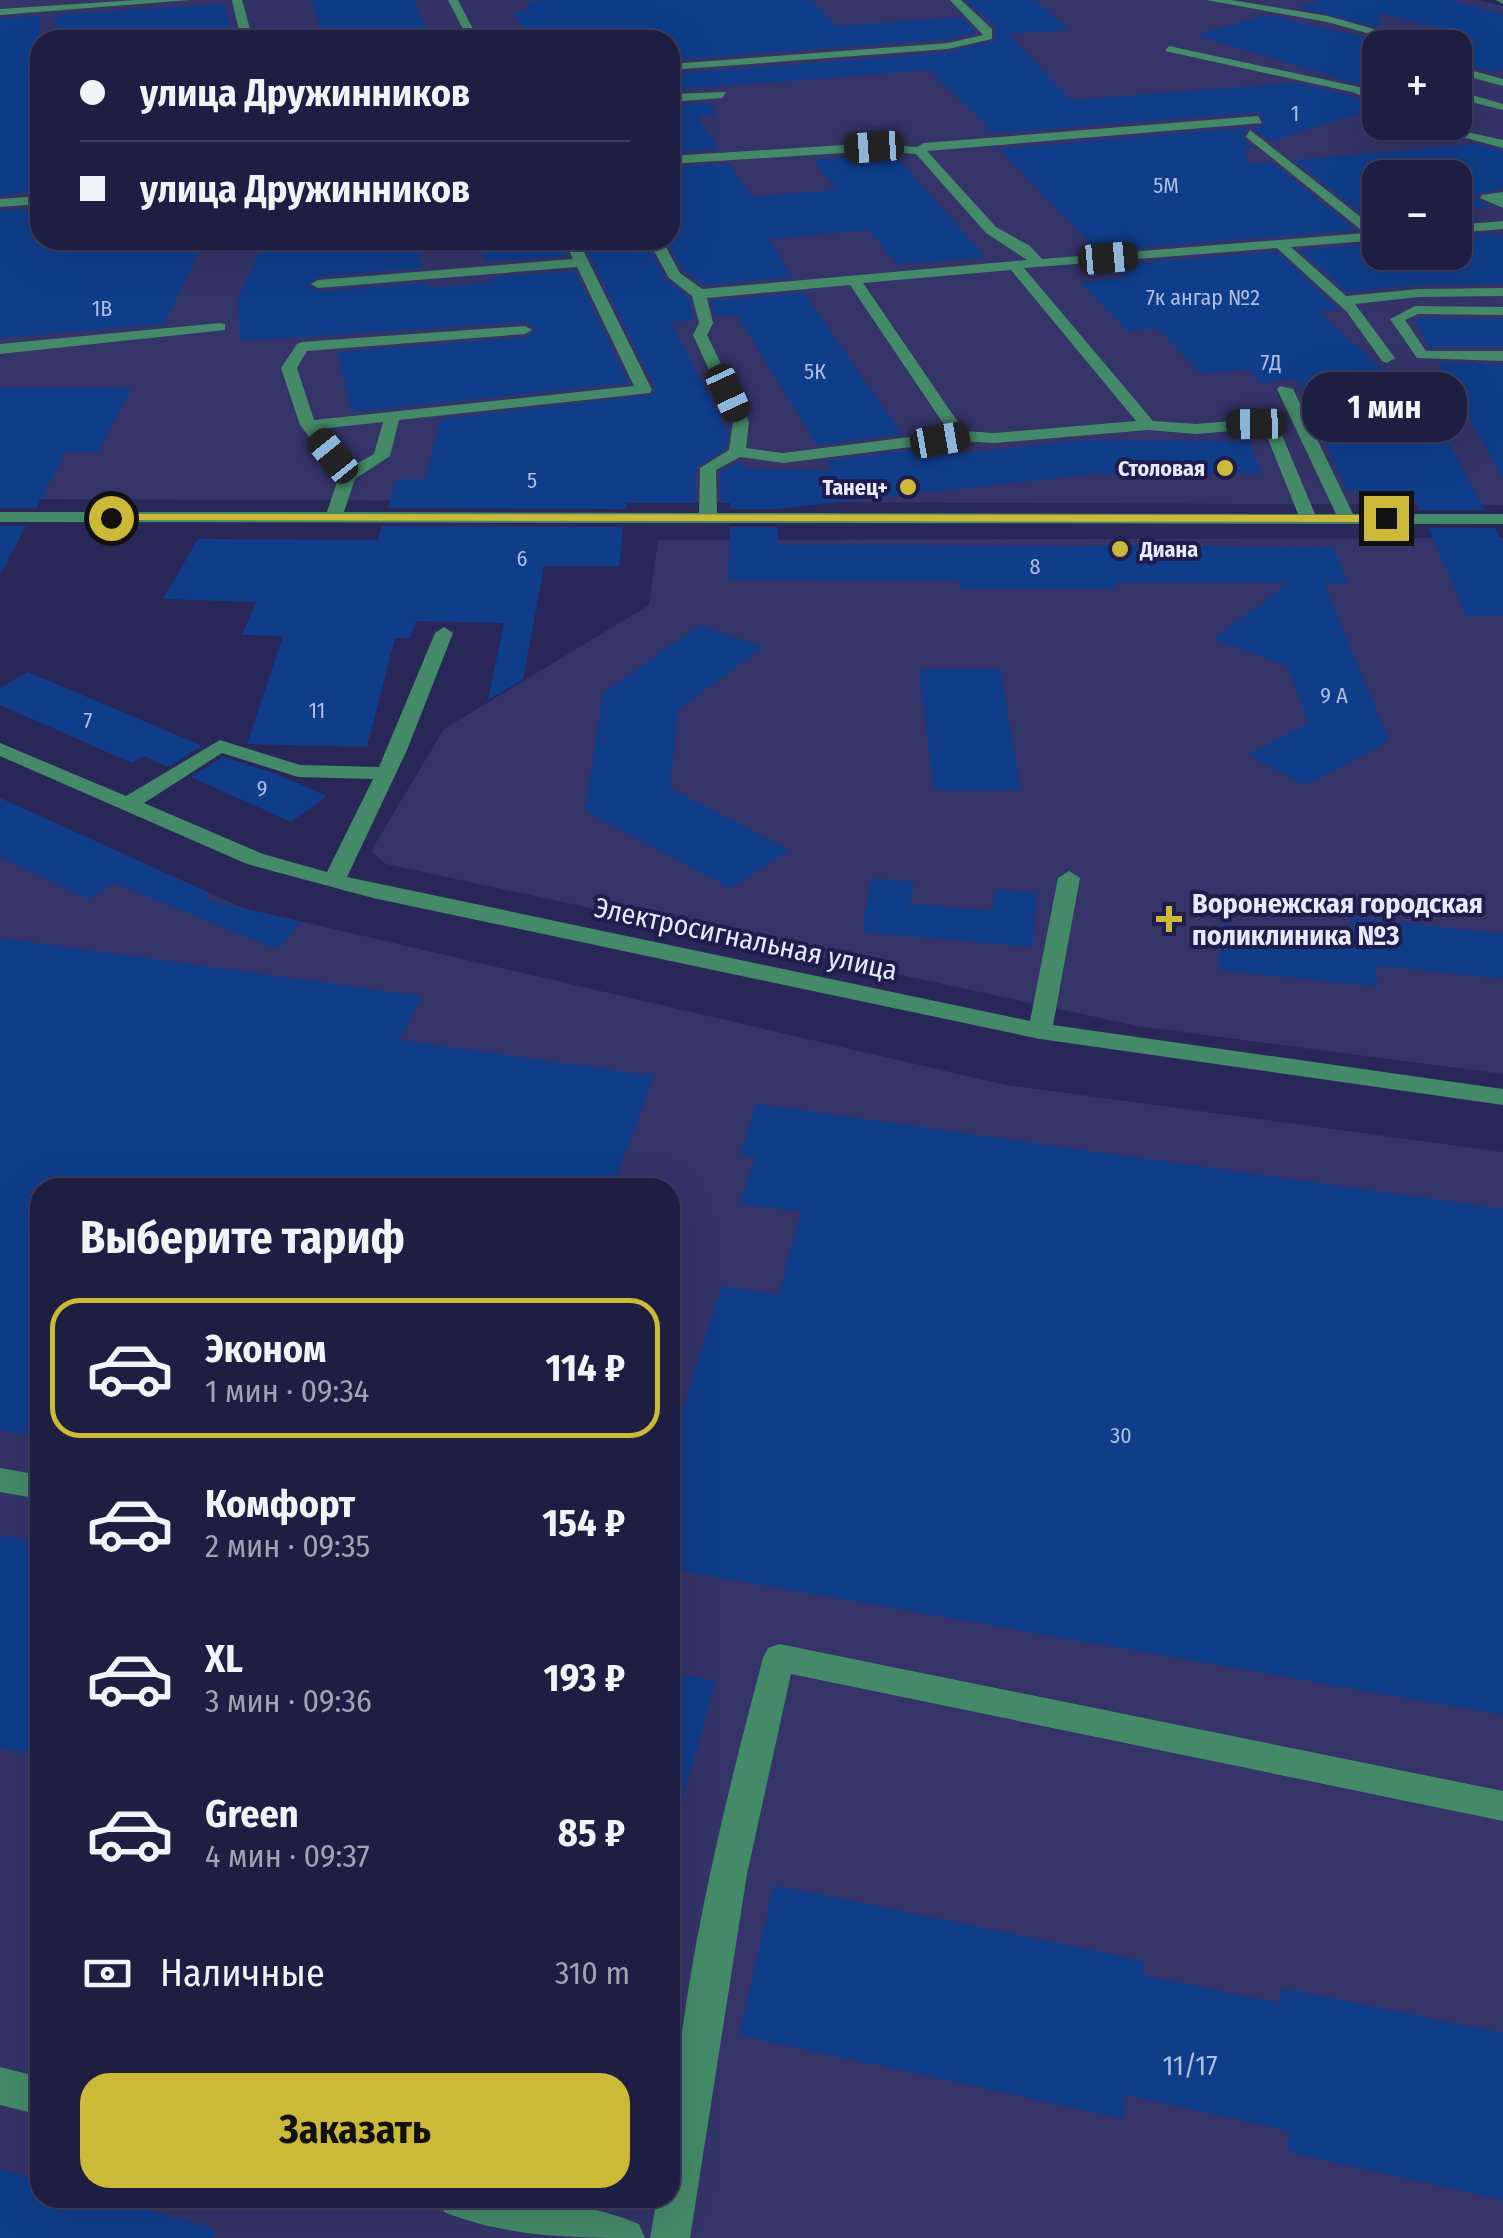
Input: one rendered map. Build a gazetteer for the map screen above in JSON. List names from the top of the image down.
{
  "streets": {
    "street": ["Электросигнальная улица"]
  },
  "places": {
    "other": ["Столовая", "Танец+", "Диана"],
    "health": ["Воронежская городская поликлиника №3"]
  },
  "house_numbers": [
    "1",
    "5М",
    "7к ангар №2",
    "1В",
    "7Д",
    "5К",
    "5",
    "6",
    "8",
    "9 А",
    "11",
    "7",
    "9",
    "30",
    "11/17"
  ],
  "page": {
    "map_buttons": ["+", "−"],
    "banner": ["улица Дружинников", "улица Дружинников"],
    "bubble": "1 мин",
    "heading": "Выберите тариф",
    "list": [
      {
        "name": "Эконом",
        "note": "1 мин · 09:34",
        "value": "114 ₽"
      },
      {
        "name": "Комфорт",
        "note": "2 мин · 09:35",
        "value": "154 ₽"
      },
      {
        "name": "XL",
        "note": "3 мин · 09:36",
        "value": "193 ₽"
      },
      {
        "name": "Green",
        "note": "4 мин · 09:37",
        "value": "85 ₽"
      }
    ],
    "pay": ["Наличные", "310 m"],
    "buttons": "Заказать"
  }
}
